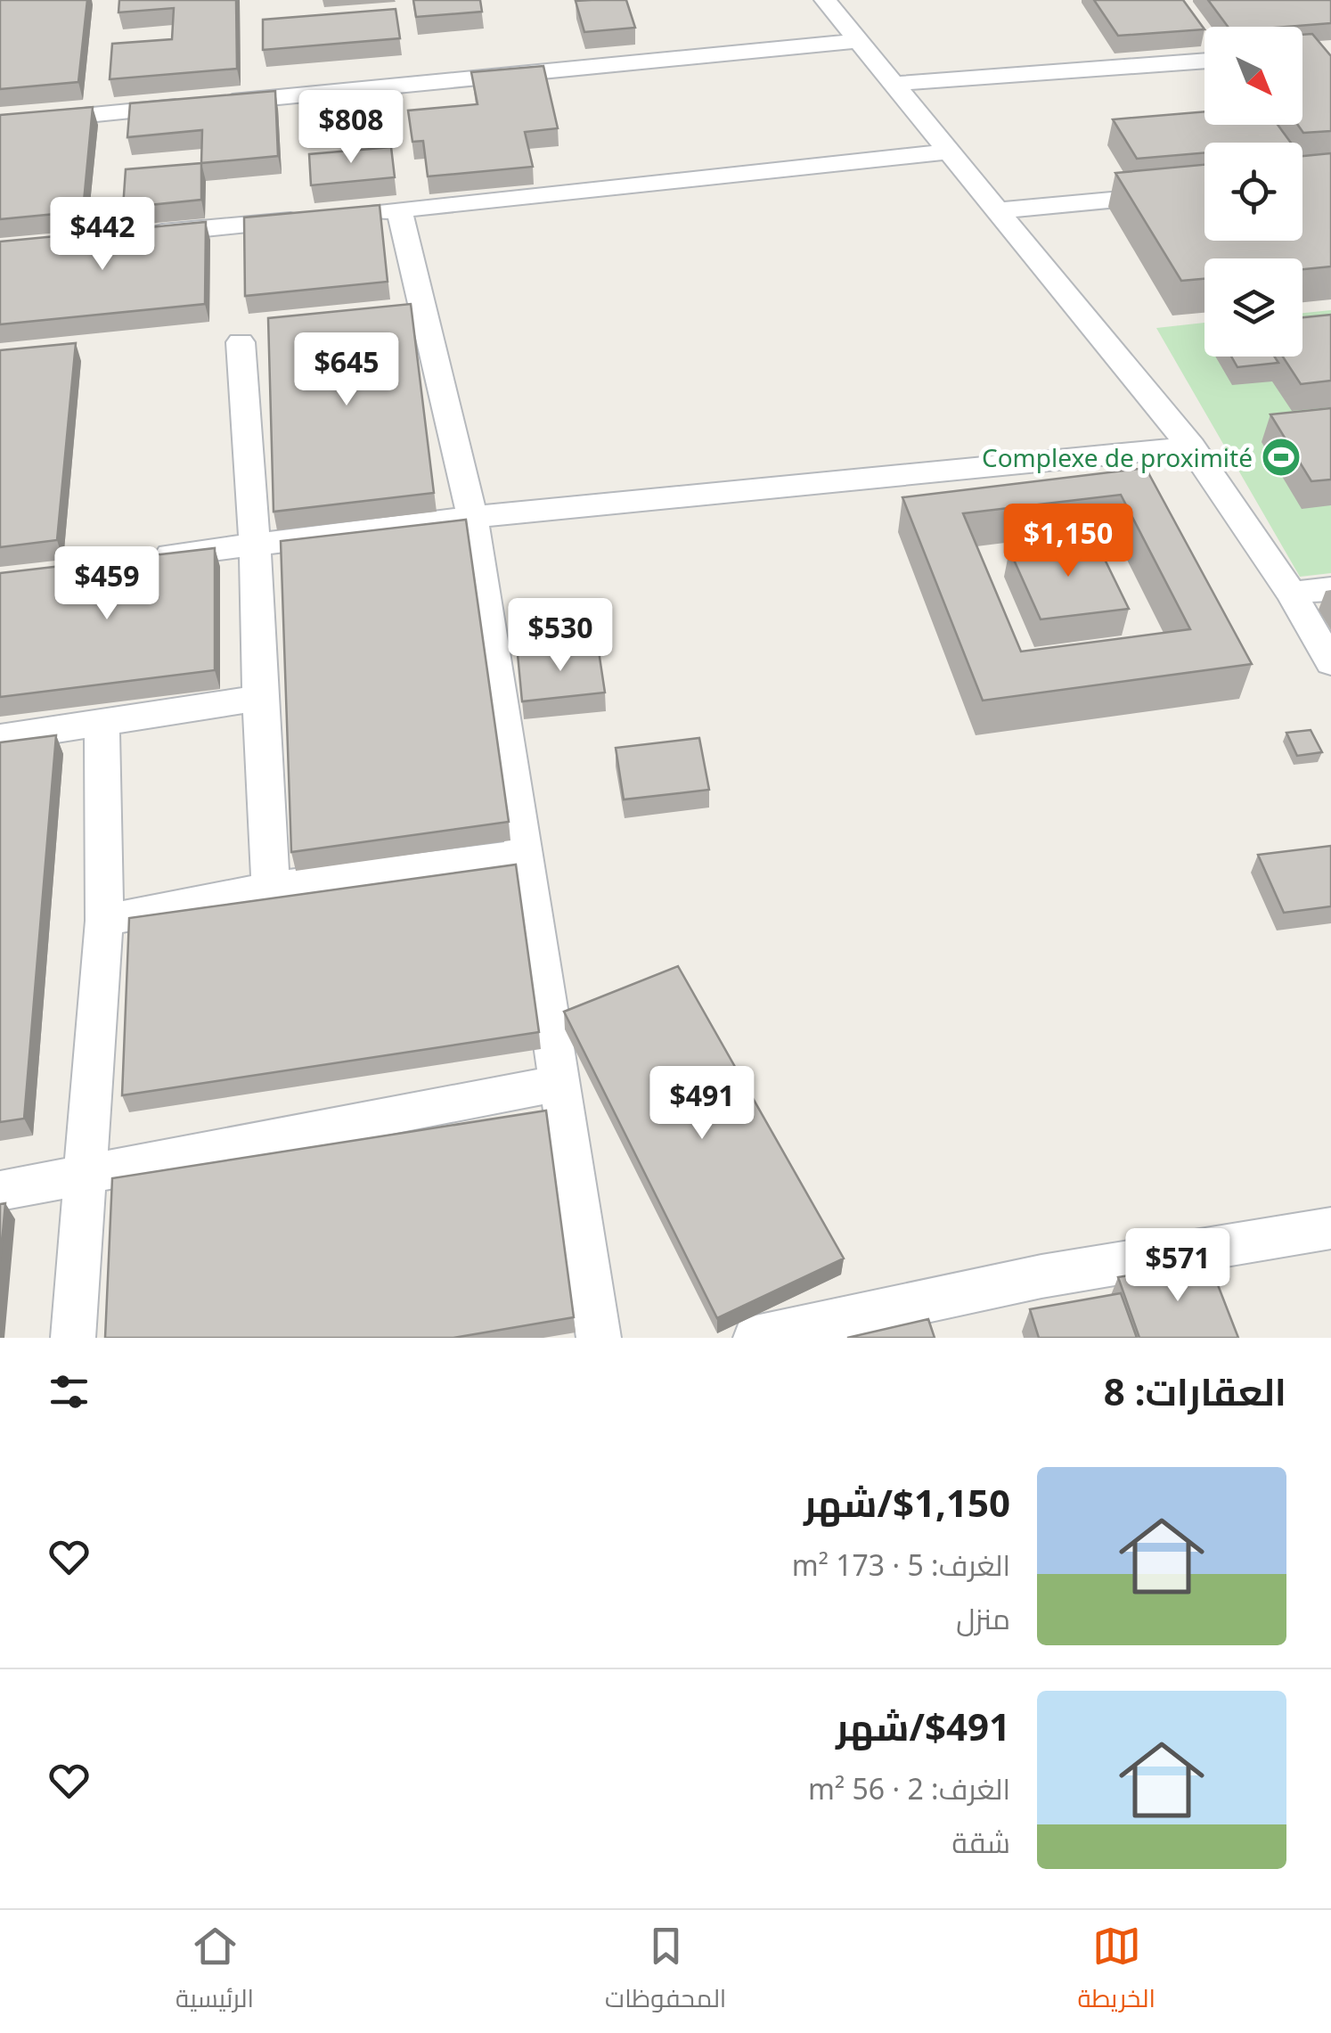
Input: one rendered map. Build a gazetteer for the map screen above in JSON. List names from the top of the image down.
{
  "places": {
    "sports": ["Complexe de proximité"]
  },
  "north": "bottom right",
  "page": {
    "price": [
      "$808",
      "$442",
      "$645",
      "$1,150",
      "$459",
      "$530",
      "$491",
      "$571"
    ],
    "heading": "العقارات: 8",
    "list": [
      {
        "name": "$1,150/شهر",
        "note": "الغرف: 5 · 173 m² · منزل"
      },
      {
        "name": "$491/شهر",
        "note": "الغرف: 2 · 56 m² · شقة"
      }
    ],
    "tabs": ["الخريطة", "المحفوظات", "الرئيسية"]
  }
}
